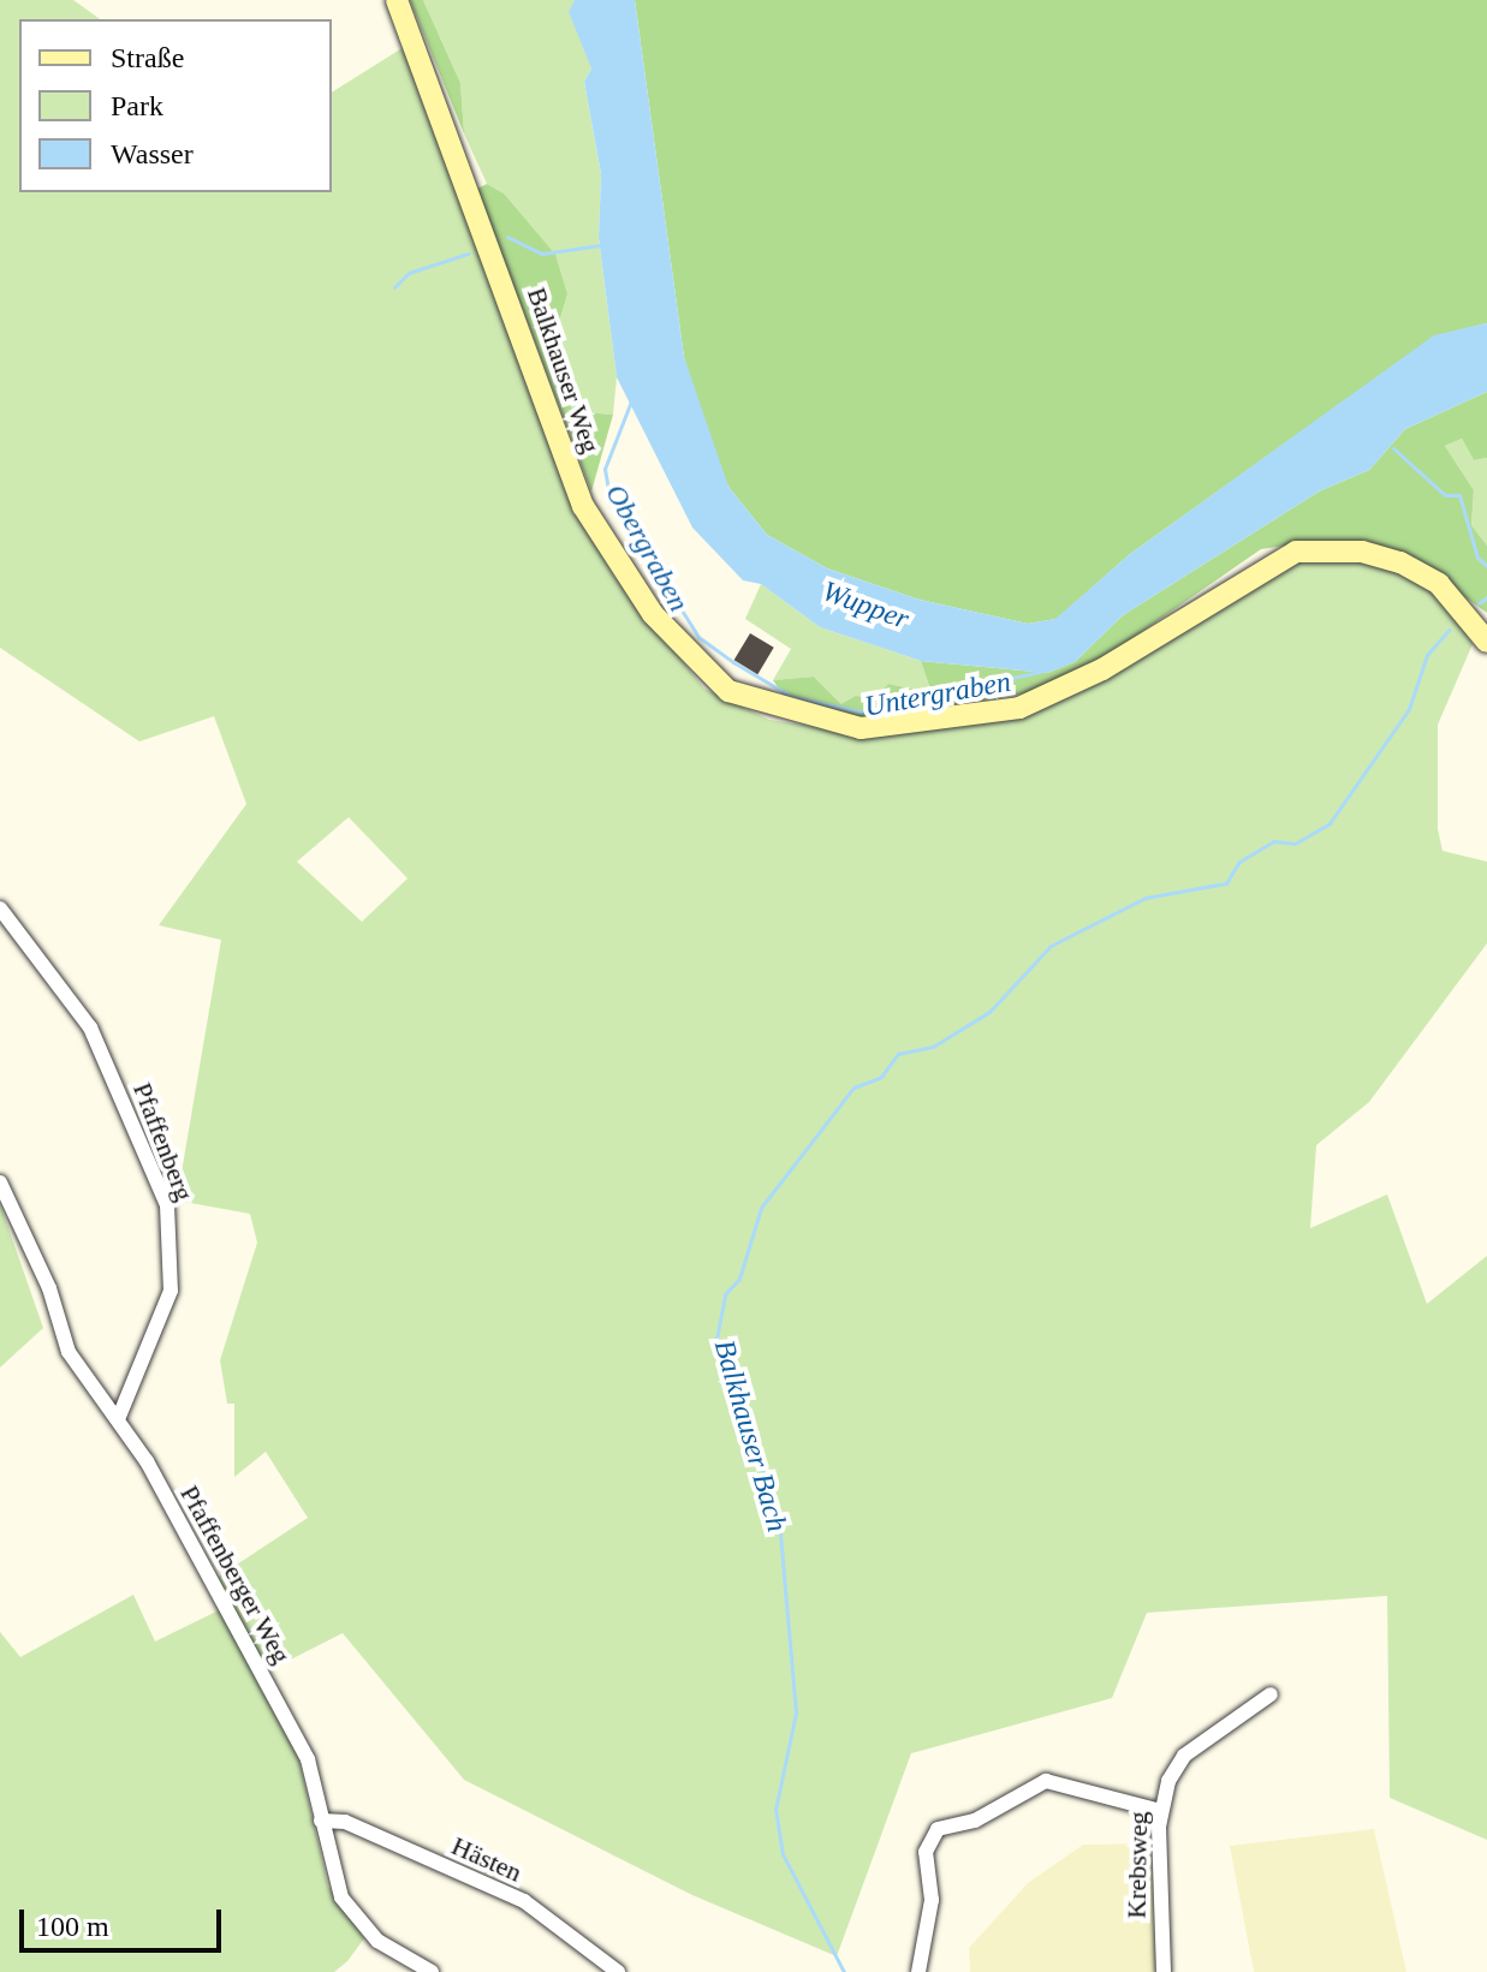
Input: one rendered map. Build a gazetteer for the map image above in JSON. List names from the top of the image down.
{
  "streets": {
    "main road": ["Balkhauser Weg"],
    "street": [
      "Pfaffenberg",
      "Pfaffenberger Weg",
      "Hästen",
      "Krebsweg"
    ]
  },
  "crossings": [
    ["Pfaffenberg", "Pfaffenberger Weg"],
    ["Pfaffenberger Weg", "Hästen"]
  ],
  "water": [
    "Obergraben",
    "Wupper",
    "Untergraben",
    "Balkhauser Bach"
  ],
  "legend": ["Straße", "Park", "Wasser"],
  "scale_bar": "100 m"
}
